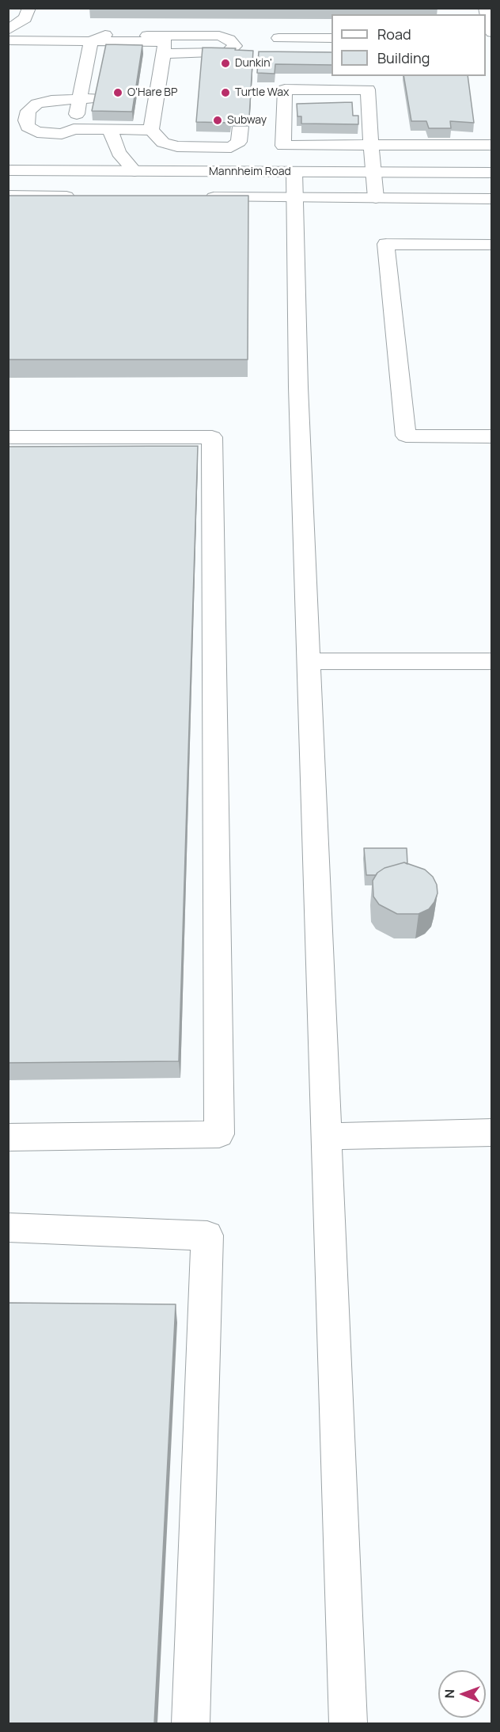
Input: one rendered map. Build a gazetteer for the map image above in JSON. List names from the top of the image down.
{
  "streets": {
    "main road": ["Mannheim Road"]
  },
  "places": [
    "Dunkin'",
    "O'Hare BP",
    "Turtle Wax",
    "Subway"
  ],
  "legend": ["Road", "Building"],
  "north": "left"
}
